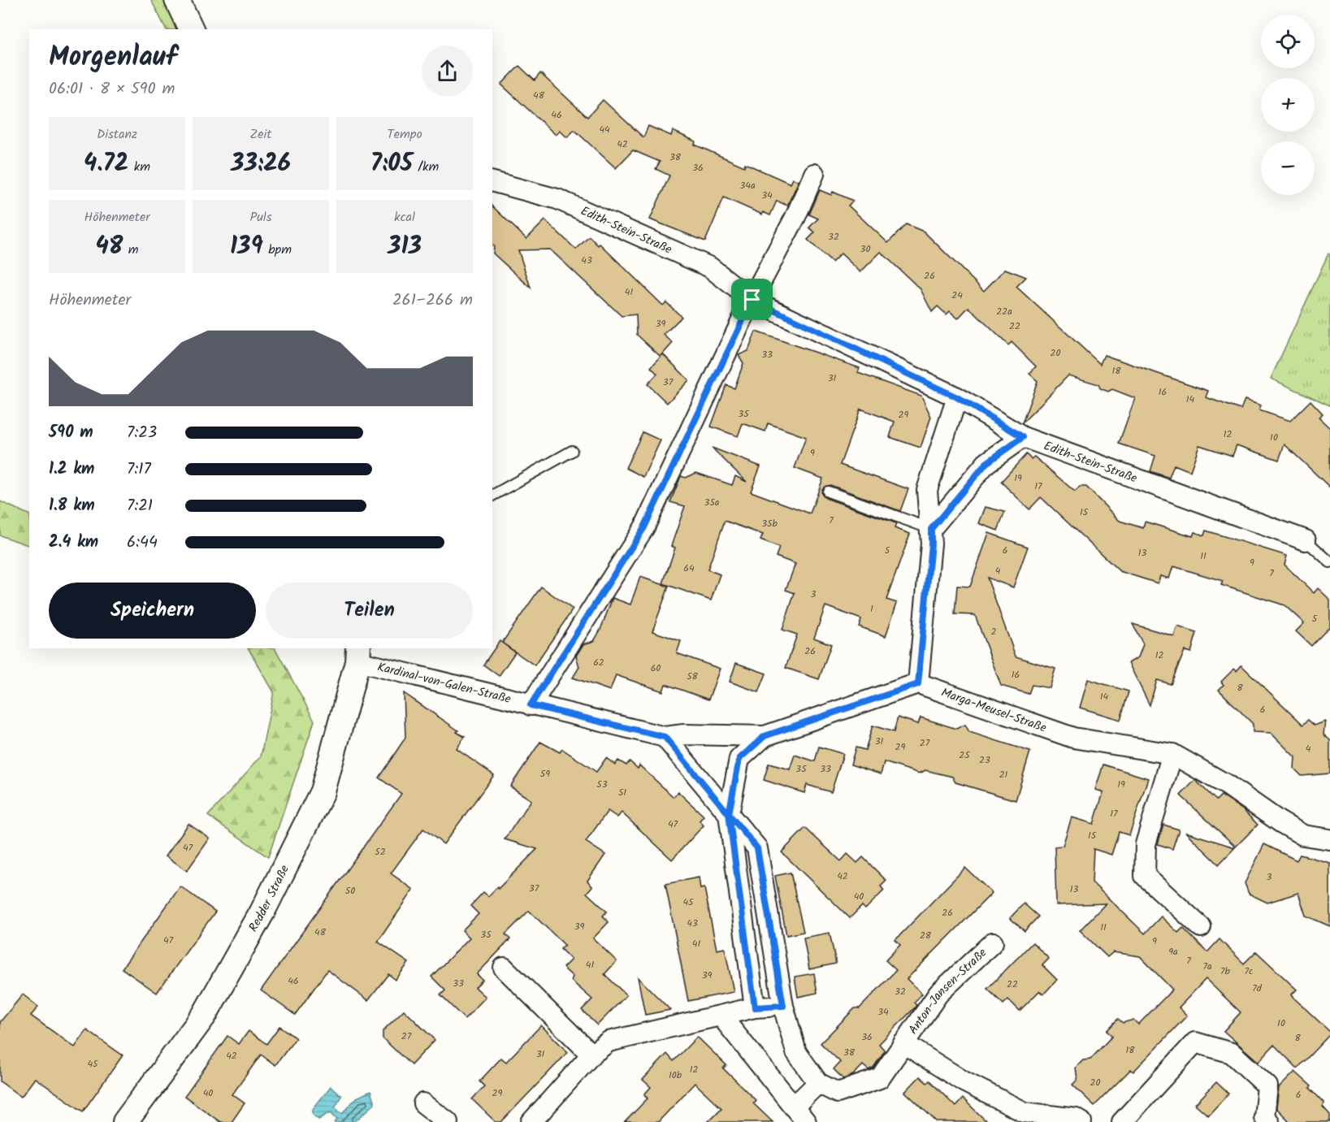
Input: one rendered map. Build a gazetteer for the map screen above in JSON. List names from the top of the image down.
{
  "streets": {
    "street": [
      "Edith-Stein-Straße",
      "Kardinal-von-Galen-Straße",
      "Marga-Meusel-Straße",
      "Redder Straße",
      "Anton-Jansen-Straße"
    ]
  },
  "crossings": [
    ["Kardinal-von-Galen-Straße", "Redder Straße"]
  ],
  "house_numbers": [
    "48",
    "46",
    "44",
    "42",
    "38",
    "36",
    "34a",
    "34",
    "32",
    "30",
    "43",
    "26",
    "41",
    "24",
    "22a",
    "39",
    "22",
    "20",
    "33",
    "18",
    "31",
    "37",
    "16",
    "14",
    "35",
    "29",
    "12",
    "10",
    "9",
    "19",
    "17",
    "35a",
    "15",
    "7",
    "35b",
    "5",
    "6",
    "13",
    "11",
    "9",
    "64",
    "4",
    "7",
    "3",
    "1",
    "5",
    "2",
    "26",
    "12",
    "62",
    "60",
    "16",
    "58",
    "8",
    "14",
    "6",
    "31",
    "27",
    "29",
    "4",
    "25",
    "23",
    "35",
    "33",
    "59",
    "21",
    "53",
    "19",
    "51",
    "17",
    "47",
    "15",
    "47",
    "52",
    "42",
    "3",
    "37",
    "13",
    "50",
    "40",
    "45",
    "26",
    "43",
    "39",
    "11",
    "48",
    "35",
    "28",
    "47",
    "9",
    "41",
    "9a",
    "7",
    "41",
    "7a",
    "7b",
    "7c",
    "39",
    "46",
    "33",
    "22",
    "7d",
    "32",
    "34",
    "10",
    "27",
    "36",
    "8",
    "18",
    "38",
    "31",
    "42",
    "45",
    "12",
    "10b",
    "20",
    "40",
    "29",
    "6"
  ],
  "page": {
    "map_buttons": ["+", "−"],
    "heading": ["Morgenlauf", "06:01 · 8 × 590 m"],
    "stats": [
      ["Distanz", "4.72 km"],
      ["Zeit", "33:26"],
      ["Tempo", "7:05 /km"],
      ["Höhenmeter", "48 m"],
      ["Puls", "139 bpm"],
      ["kcal", "313"]
    ],
    "chart": ["Höhenmeter", "261–266 m"],
    "list": [
      {
        "name": "590 m",
        "note": "7:23"
      },
      {
        "name": "1.2 km",
        "note": "7:17"
      },
      {
        "name": "1.8 km",
        "note": "7:21"
      },
      {
        "name": "2.4 km",
        "note": "6:44"
      }
    ],
    "buttons": ["Speichern", "Teilen"]
  }
}
